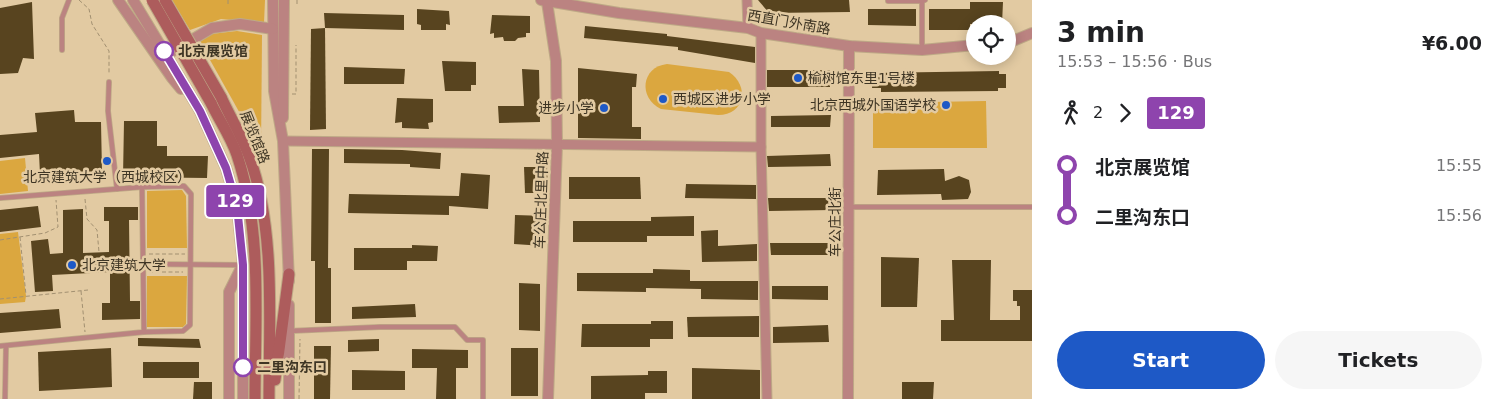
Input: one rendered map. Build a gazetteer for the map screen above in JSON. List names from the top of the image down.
{
  "streets": {
    "main road": ["展览馆路"],
    "street": ["西直门外南路", "车公庄北里中路", "车公庄北街"]
  },
  "crossings": [
    ["西直门外南路", "车公庄北里中路"],
    ["西直门外南路", "车公庄北街"]
  ],
  "places": [
    "北京展览馆",
    "榆树馆东里1号楼",
    "西城区进步小学",
    "北京西城外国语学校",
    "进步小学",
    "北京建筑大学（西城校区）",
    "北京建筑大学",
    "二里沟东口"
  ],
  "lines": ["bus line 129"],
  "page": {
    "on_map": "129",
    "heading": ["3 min", "15:53 – 15:56 · Bus", "¥6.00"],
    "legs": ["2", "129"],
    "list": [
      {
        "name": "北京展览馆",
        "value": "15:55"
      },
      {
        "name": "二里沟东口",
        "value": "15:56"
      }
    ],
    "buttons": ["Start", "Tickets"]
  }
}
